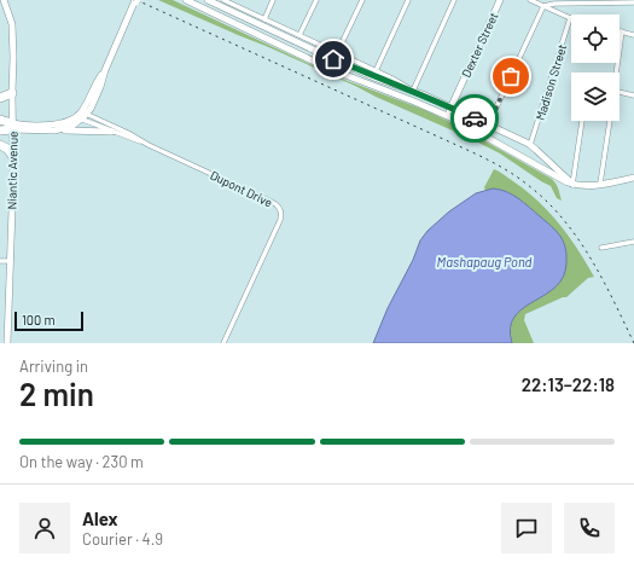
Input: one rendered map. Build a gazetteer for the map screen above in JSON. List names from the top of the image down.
{
  "streets": {
    "main road": ["Dexter Street", "Niantic Avenue"],
    "street": ["Madison Street", "Dupont Drive"]
  },
  "water": ["Mashapaug Pond"],
  "scale_bar": "100 m",
  "page": {
    "scale": "100 m",
    "heading": ["2 min", "Arriving in", "22:13–22:18"],
    "panel": ["Alex", "Courier · 4.9"],
    "bar": "On the way · 230 m"
  }
}
